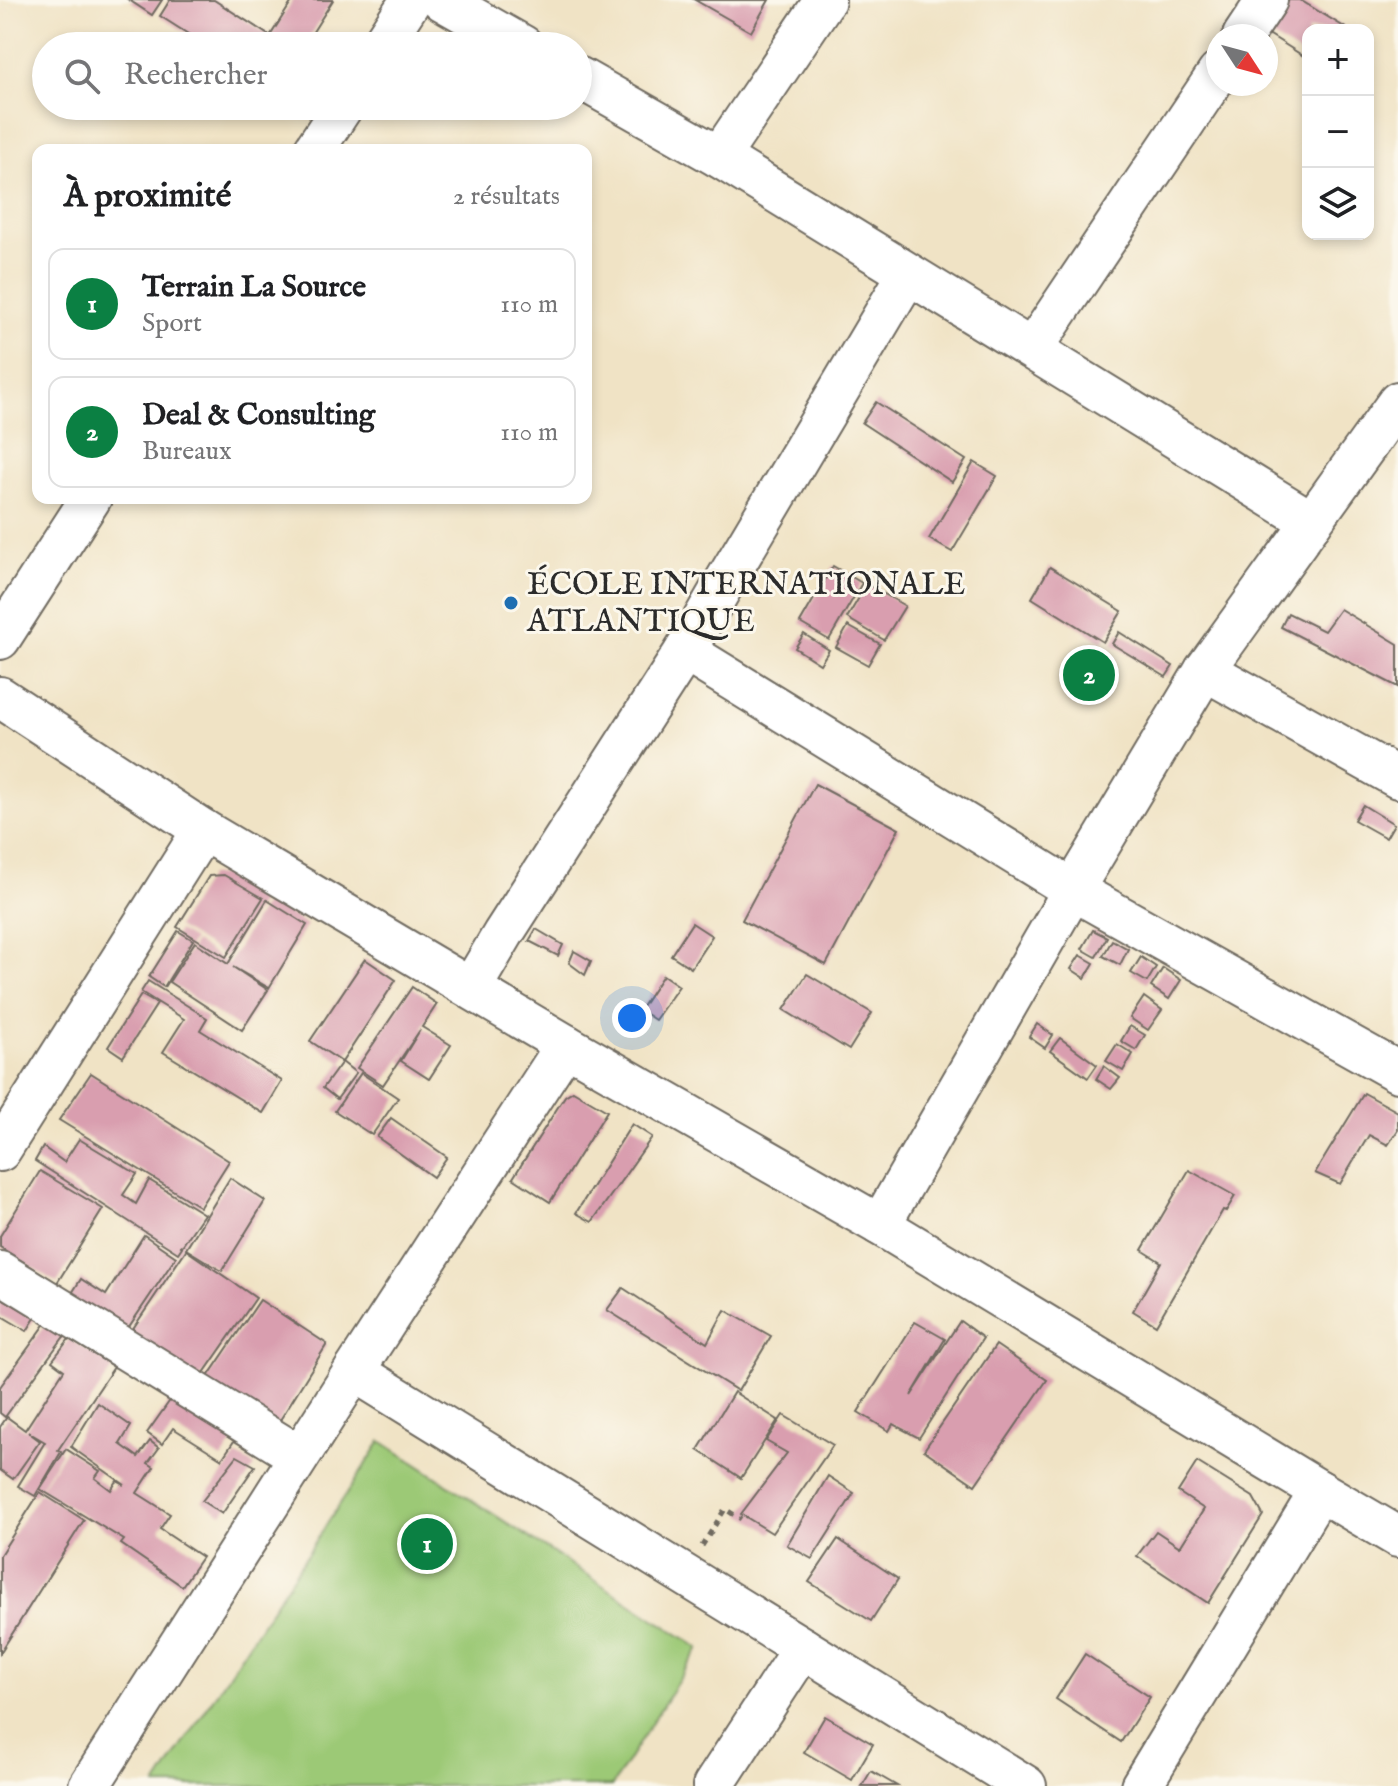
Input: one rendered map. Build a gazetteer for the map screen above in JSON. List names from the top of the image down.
{
  "places": ["ÉCOLE INTERNATIONALE ATLANTIQUE"],
  "north": "bottom right",
  "page": {
    "map_buttons": ["+", "−"],
    "search": "Rechercher",
    "heading": ["À proximité", "2 résultats"],
    "list": [
      {
        "mark": "1",
        "name": "Terrain La Source",
        "note": "Sport",
        "value": "110 m"
      },
      {
        "mark": "2",
        "name": "Deal & Consulting",
        "note": "Bureaux",
        "value": "110 m"
      }
    ],
    "pins": ["2", "1"]
  }
}
